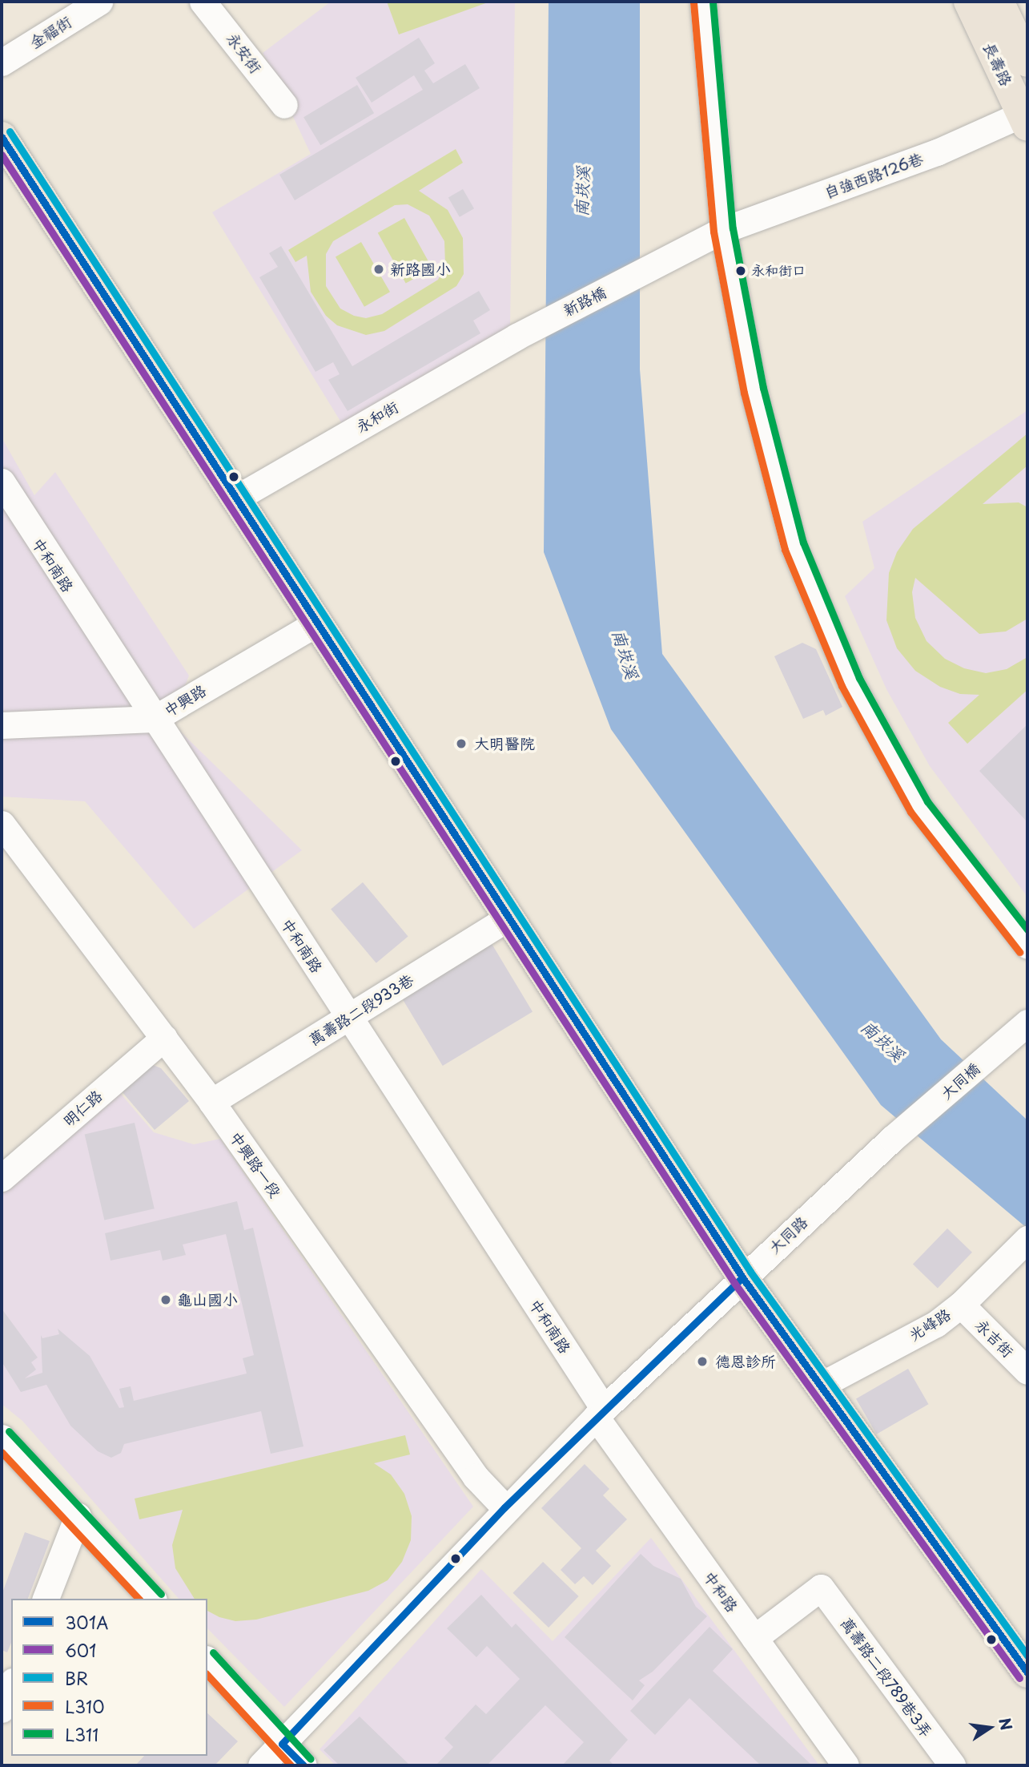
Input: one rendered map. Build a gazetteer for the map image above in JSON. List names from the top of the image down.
{
  "streets": {
    "main road": ["長壽路"],
    "street": [
      "金福街",
      "永安街",
      "自強西路126巷",
      "新路橋",
      "永和街",
      "中和南路",
      "中興路",
      "萬壽路二段933巷",
      "大同橋",
      "明仁路",
      "中興路一段",
      "大同路",
      "光峰路",
      "永吉街",
      "中和路",
      "萬壽路二段789巷3弄"
    ]
  },
  "crossings": [
    ["長壽路", "自強西路126巷"],
    ["自強西路126巷", "新路橋"],
    ["新路橋", "永和街"],
    ["中和南路", "中興路"],
    ["中和南路", "萬壽路二段933巷"],
    ["中和南路", "大同路"],
    ["中和南路", "中和路"],
    ["萬壽路二段933巷", "中興路一段"],
    ["大同橋", "大同路"],
    ["明仁路", "中興路一段"],
    ["中興路一段", "大同路"],
    ["大同路", "中和路"],
    ["光峰路", "永吉街"],
    ["中和路", "萬壽路二段789巷3弄"]
  ],
  "water": ["南崁溪"],
  "places": [
    "新路國小",
    "永和街口",
    "大明醫院",
    "龜山國小",
    "德恩診所"
  ],
  "lines": [
    "transit line L311",
    "transit line L310",
    "transit line BR",
    "transit line 301A",
    "transit line 601"
  ],
  "legend": [
    "301A",
    "601",
    "BR",
    "L310",
    "L311"
  ],
  "north": "right"
}
